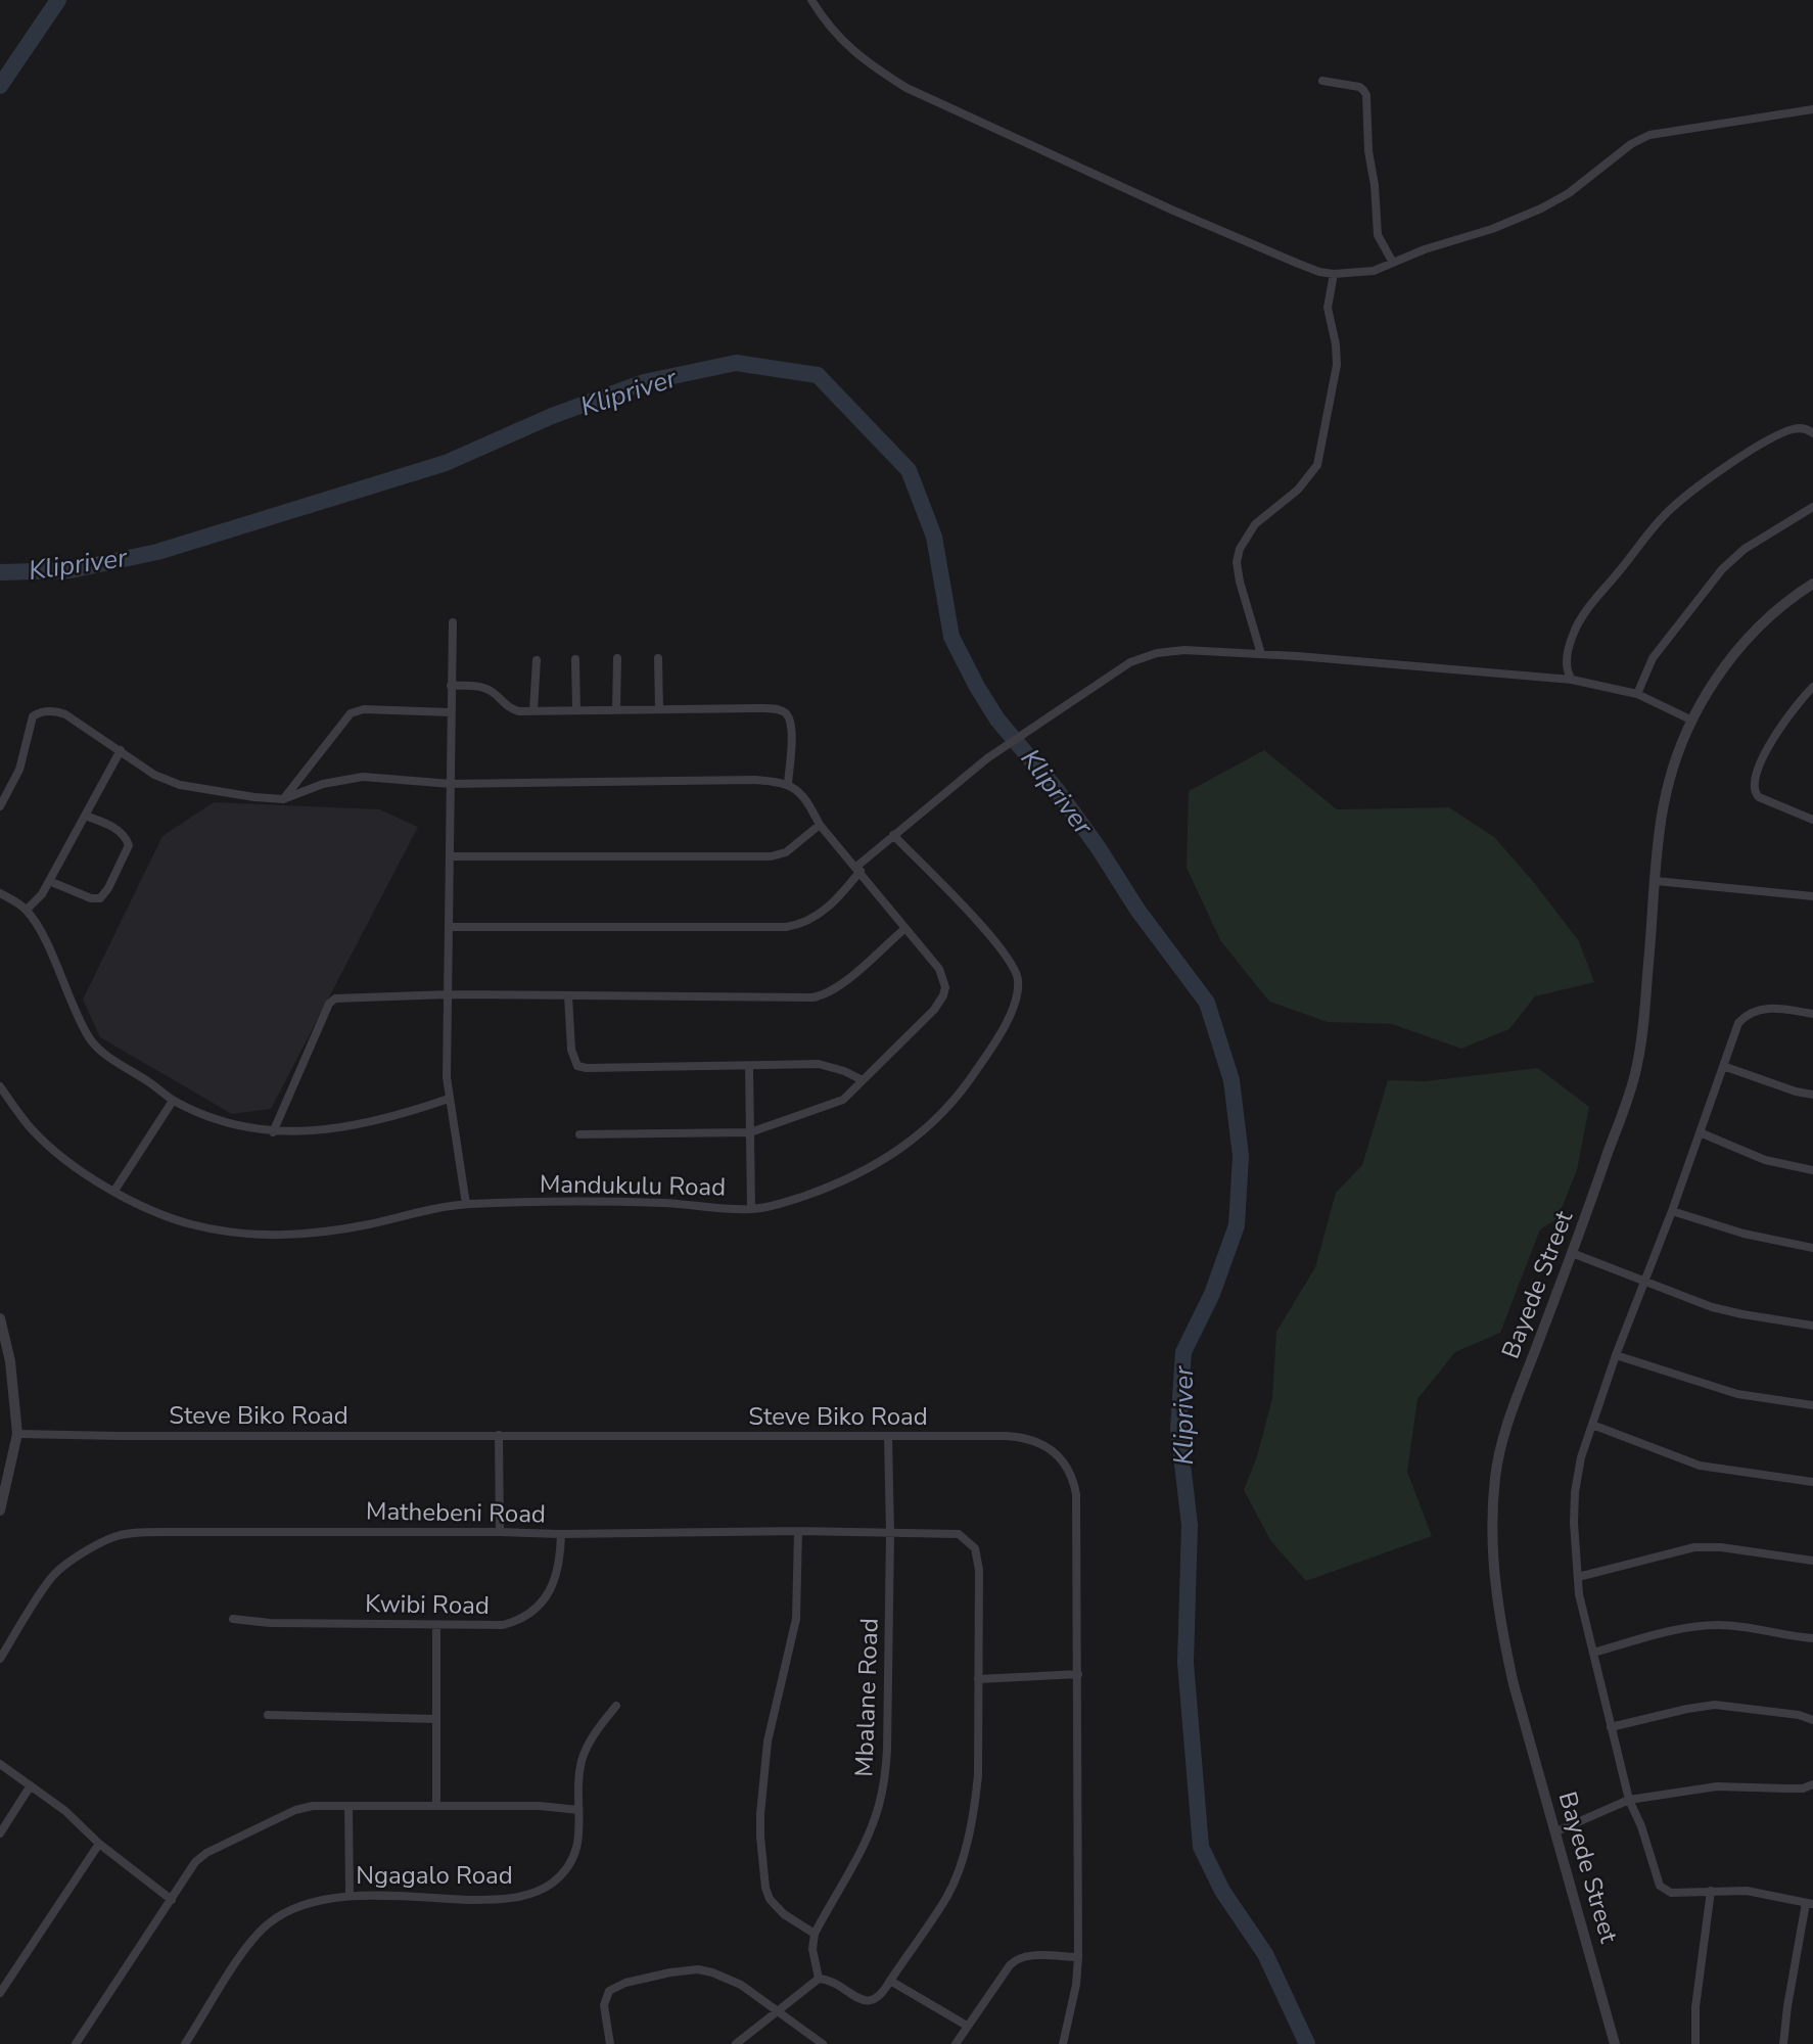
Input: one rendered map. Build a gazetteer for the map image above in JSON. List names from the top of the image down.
{
  "streets": {
    "street": [
      "Mandukulu Road",
      "Bayede Street",
      "Steve Biko Road",
      "Mathebeni Road",
      "Kwibi Road",
      "Mbalane Road",
      "Ngagalo Road"
    ]
  },
  "crossings": [
    ["Steve Biko Road", "Mbalane Road"],
    ["Mathebeni Road", "Kwibi Road"],
    ["Mathebeni Road", "Mbalane Road"]
  ],
  "water": ["Klipriver"]
}
